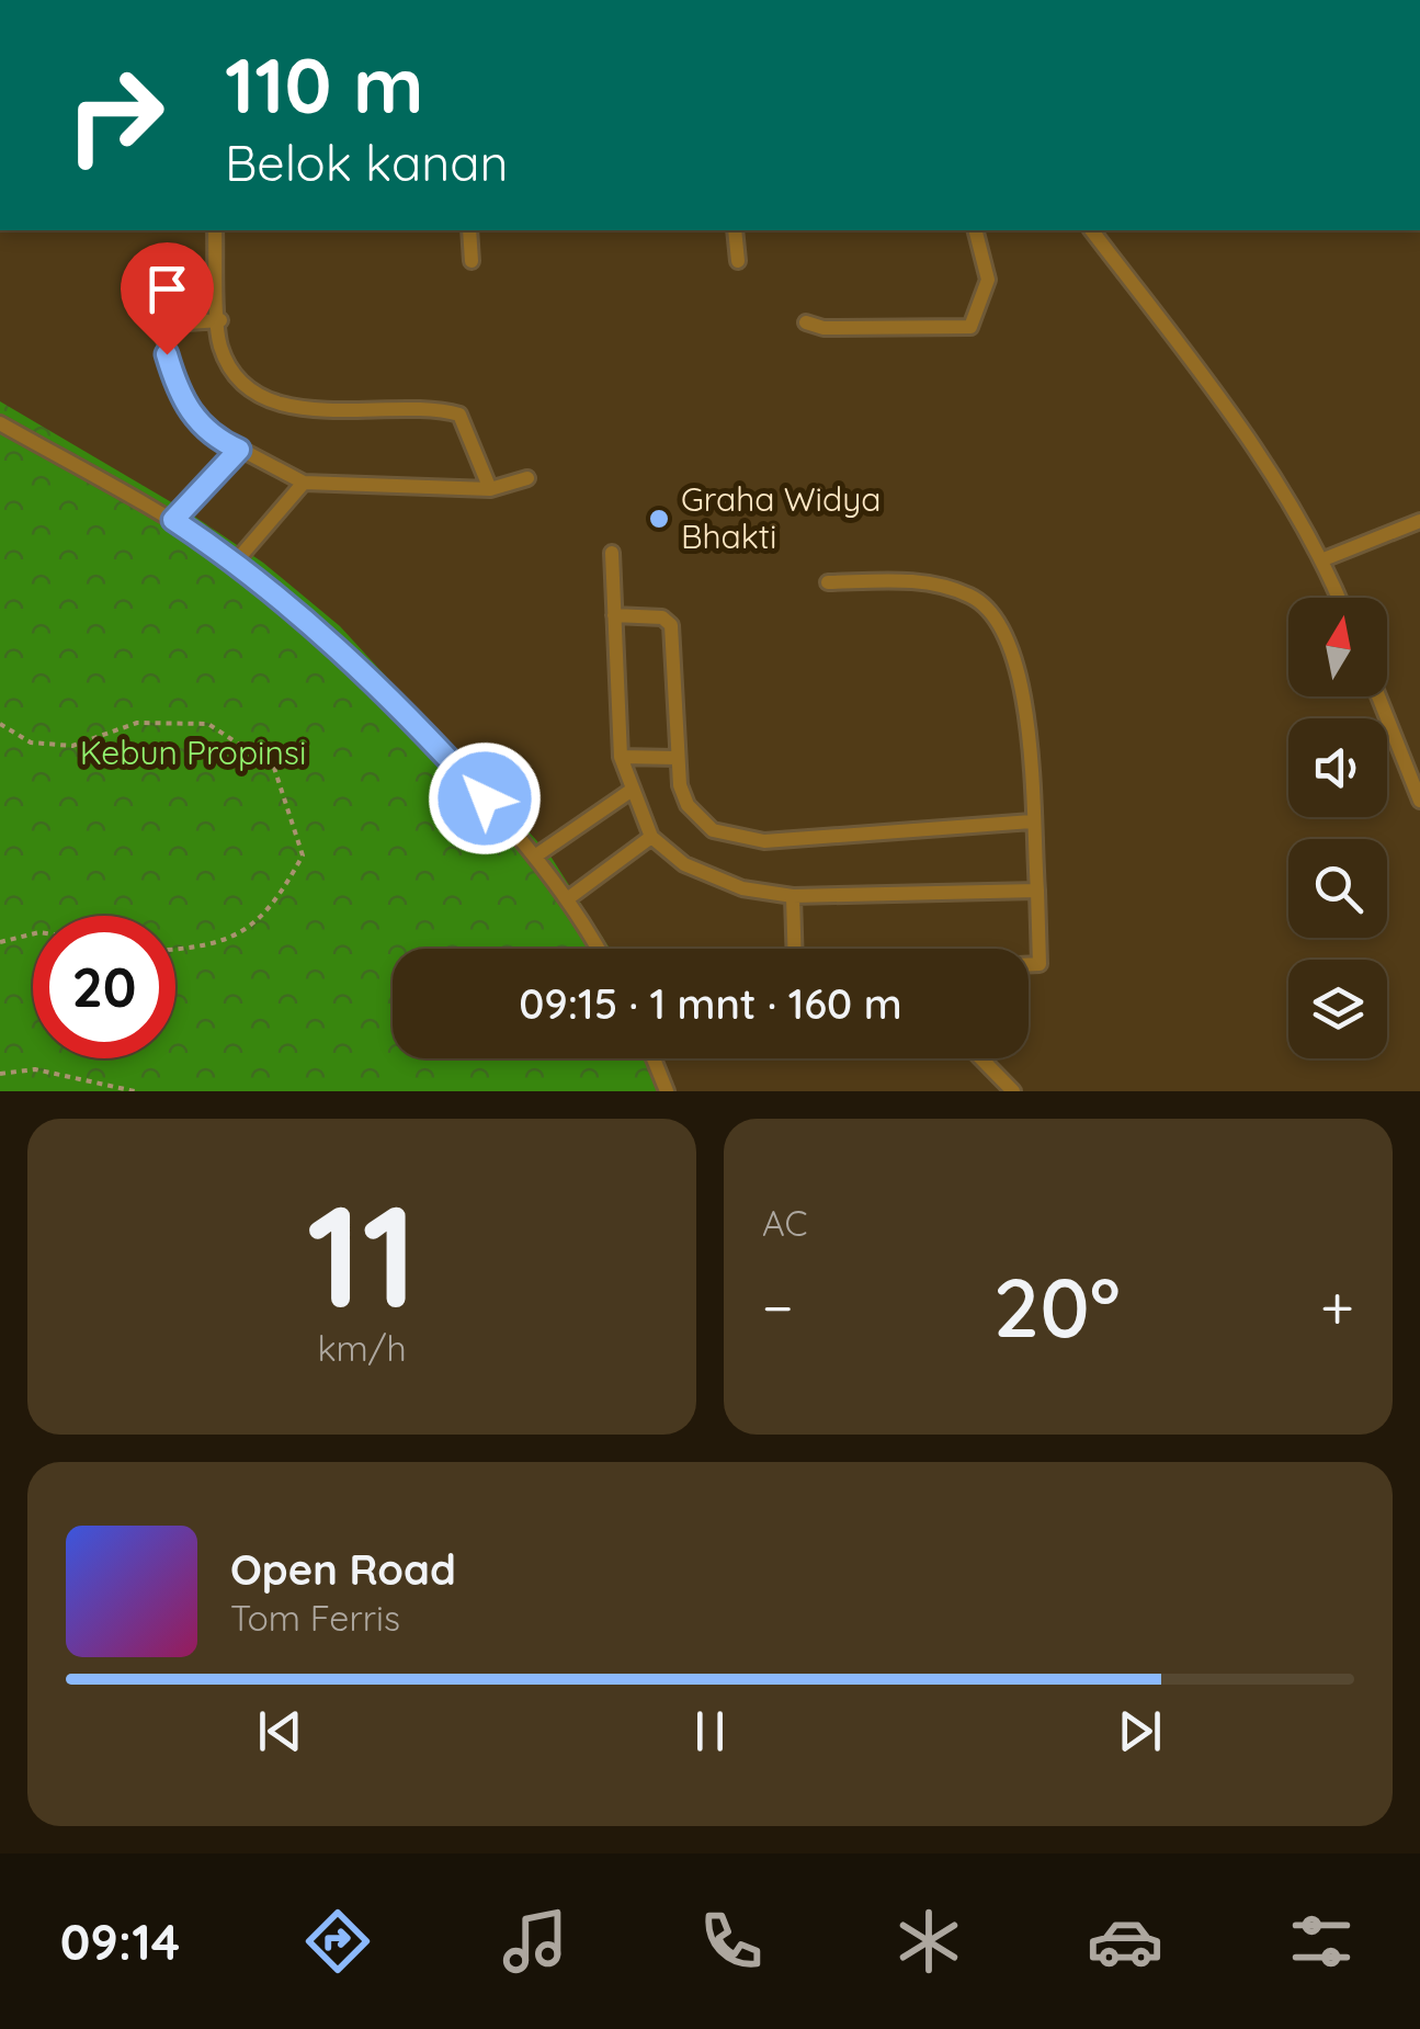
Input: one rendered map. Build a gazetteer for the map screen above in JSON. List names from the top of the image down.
{
  "parks": ["Kebun Propinsi"],
  "places": ["Graha Widya Bhakti"],
  "north": "top",
  "page": {
    "turn": ["110 m", "Belok kanan"],
    "limit": "20",
    "trip": "09:15 · 1 mnt · 160 m",
    "tile": [
      ["11", "km/h"],
      "AC"
    ],
    "heat": ["−", "20°", "+"],
    "song": ["Open Road", "Tom Ferris"],
    "tabs": "09:14"
  }
}
